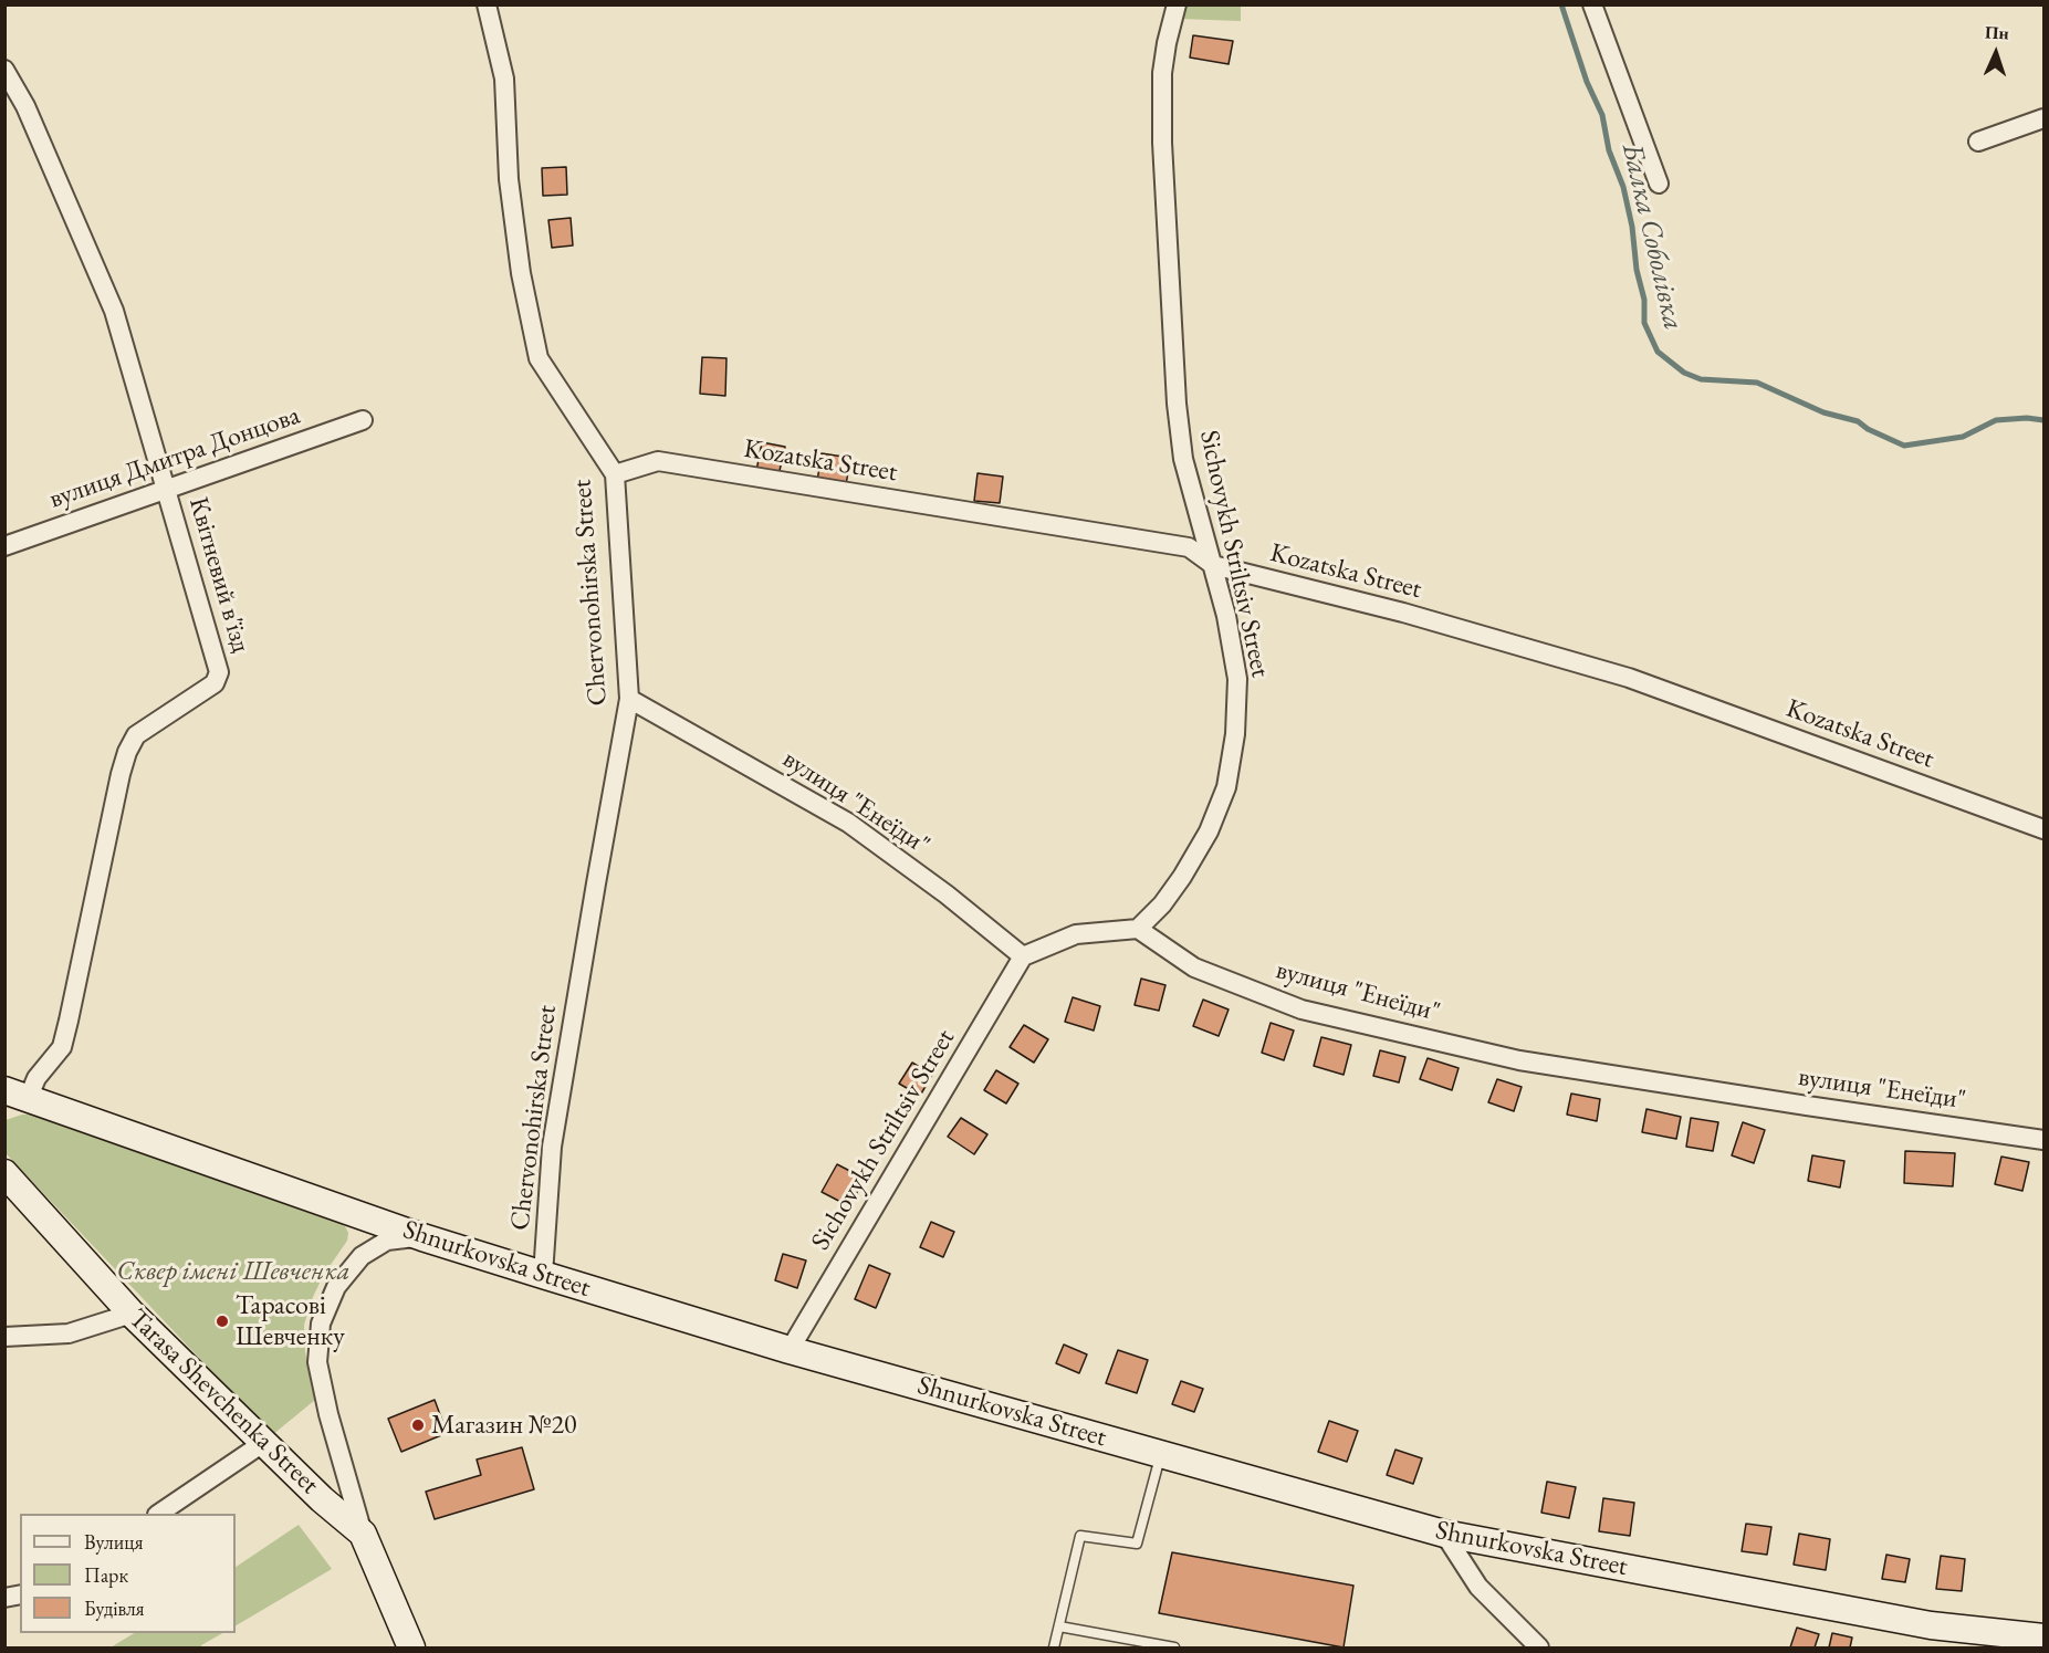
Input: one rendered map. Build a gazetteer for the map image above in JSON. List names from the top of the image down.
{
  "streets": {
    "street": [
      "вулиця Дмитра Донцова",
      "Kozatska Street",
      "Sichovykh Striltsiv Street",
      "Квітневий в'їзд",
      "Chervonohirska Street",
      "вулиця \"Енеїди\"",
      "Shnurkovska Street",
      "Tarasa Shevchenka Street"
    ]
  },
  "crossings": [
    ["вулиця Дмитра Донцова", "Квітневий в'їзд"],
    ["Kozatska Street", "Sichovykh Striltsiv Street"],
    ["Kozatska Street", "Chervonohirska Street"],
    ["Sichovykh Striltsiv Street", "вулиця \"Енеїди\""],
    ["Sichovykh Striltsiv Street", "Shnurkovska Street"],
    ["Квітневий в'їзд", "Shnurkovska Street"],
    ["Chervonohirska Street", "вулиця \"Енеїди\""],
    ["Chervonohirska Street", "Shnurkovska Street"]
  ],
  "water": ["Балка Соболівка"],
  "parks": ["Сквер імені Шевченка"],
  "places": ["Тарасові Шевченку", "Магазин №20"],
  "legend": ["Вулиця", "Парк", "Будівля"],
  "north": "top"
}
